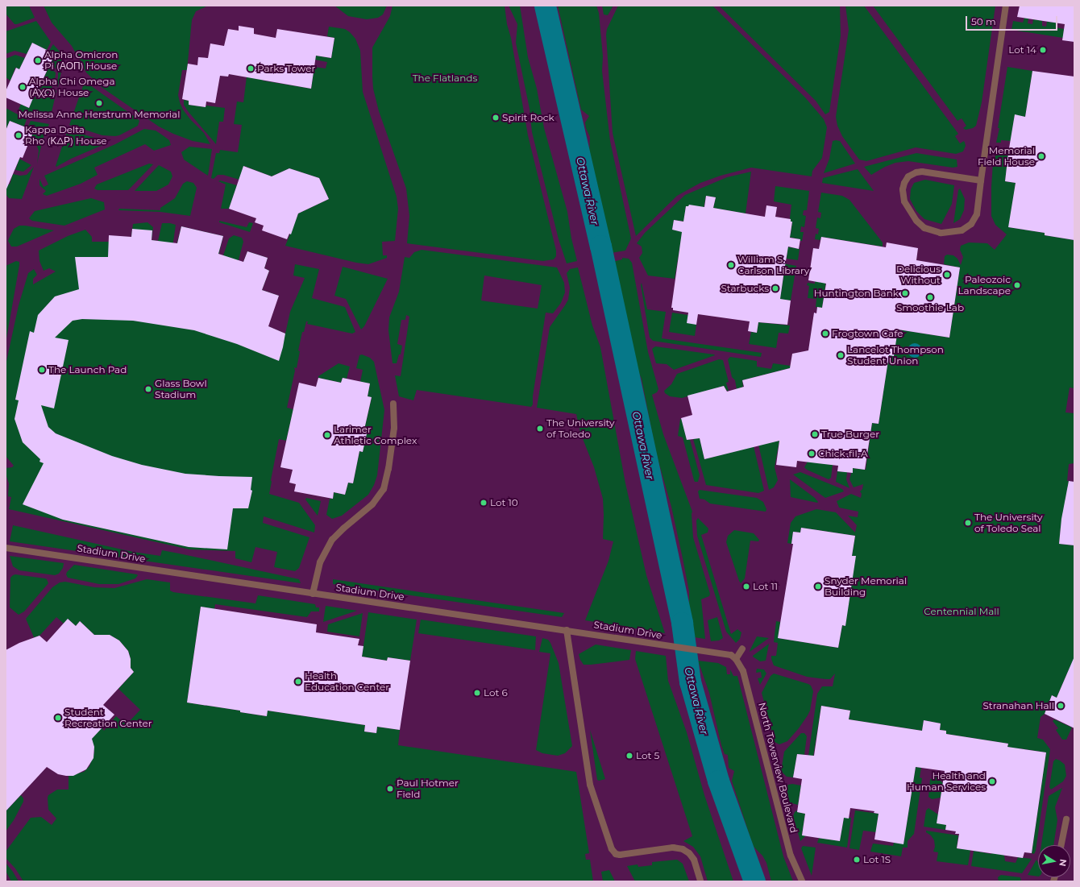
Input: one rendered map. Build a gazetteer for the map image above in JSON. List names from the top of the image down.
{
  "streets": {
    "street": ["Stadium Drive", "North Towerview Boulevard"]
  },
  "crossings": [
    ["Stadium Drive", "North Towerview Boulevard"]
  ],
  "water": ["Ottawa River"],
  "parks": ["The Flatlands", "Centennial Mall"],
  "places": [
    "Lot 14",
    "Alpha Omicron Pi (ΑΟΠ) House",
    "Parks Tower",
    "Alpha Chi Omega (ΑΧΩ) House",
    "Melissa Anne Herstrum Memorial",
    "Spirit Rock",
    "Kappa Delta Rho (ΚΔΡ) House",
    "Memorial Field House",
    "William S. Carlson Library",
    "Delicious Without",
    "Paleozoic Landscape",
    "Starbucks",
    "Huntington Bank",
    "Smoothie Lab",
    "Frogtown Cafe",
    "Lancelot Thompson Student Union",
    "The Launch Pad",
    "Glass Bowl Stadium",
    "The University of Toledo",
    "True Burger",
    "Larimer Athletic Complex",
    "Chick-fil-A",
    "Lot 10",
    "The University of Toledo Seal",
    "Lot 11",
    "Snyder Memorial Building",
    "Health Education Center",
    "Lot 6",
    "Stranahan Hall",
    "Student Recreation Center",
    "Lot 5",
    "Health and Human Services",
    "Paul Hotmer Field",
    "Lot 1S"
  ],
  "scale_bar": "50 m",
  "north": "right"
}
